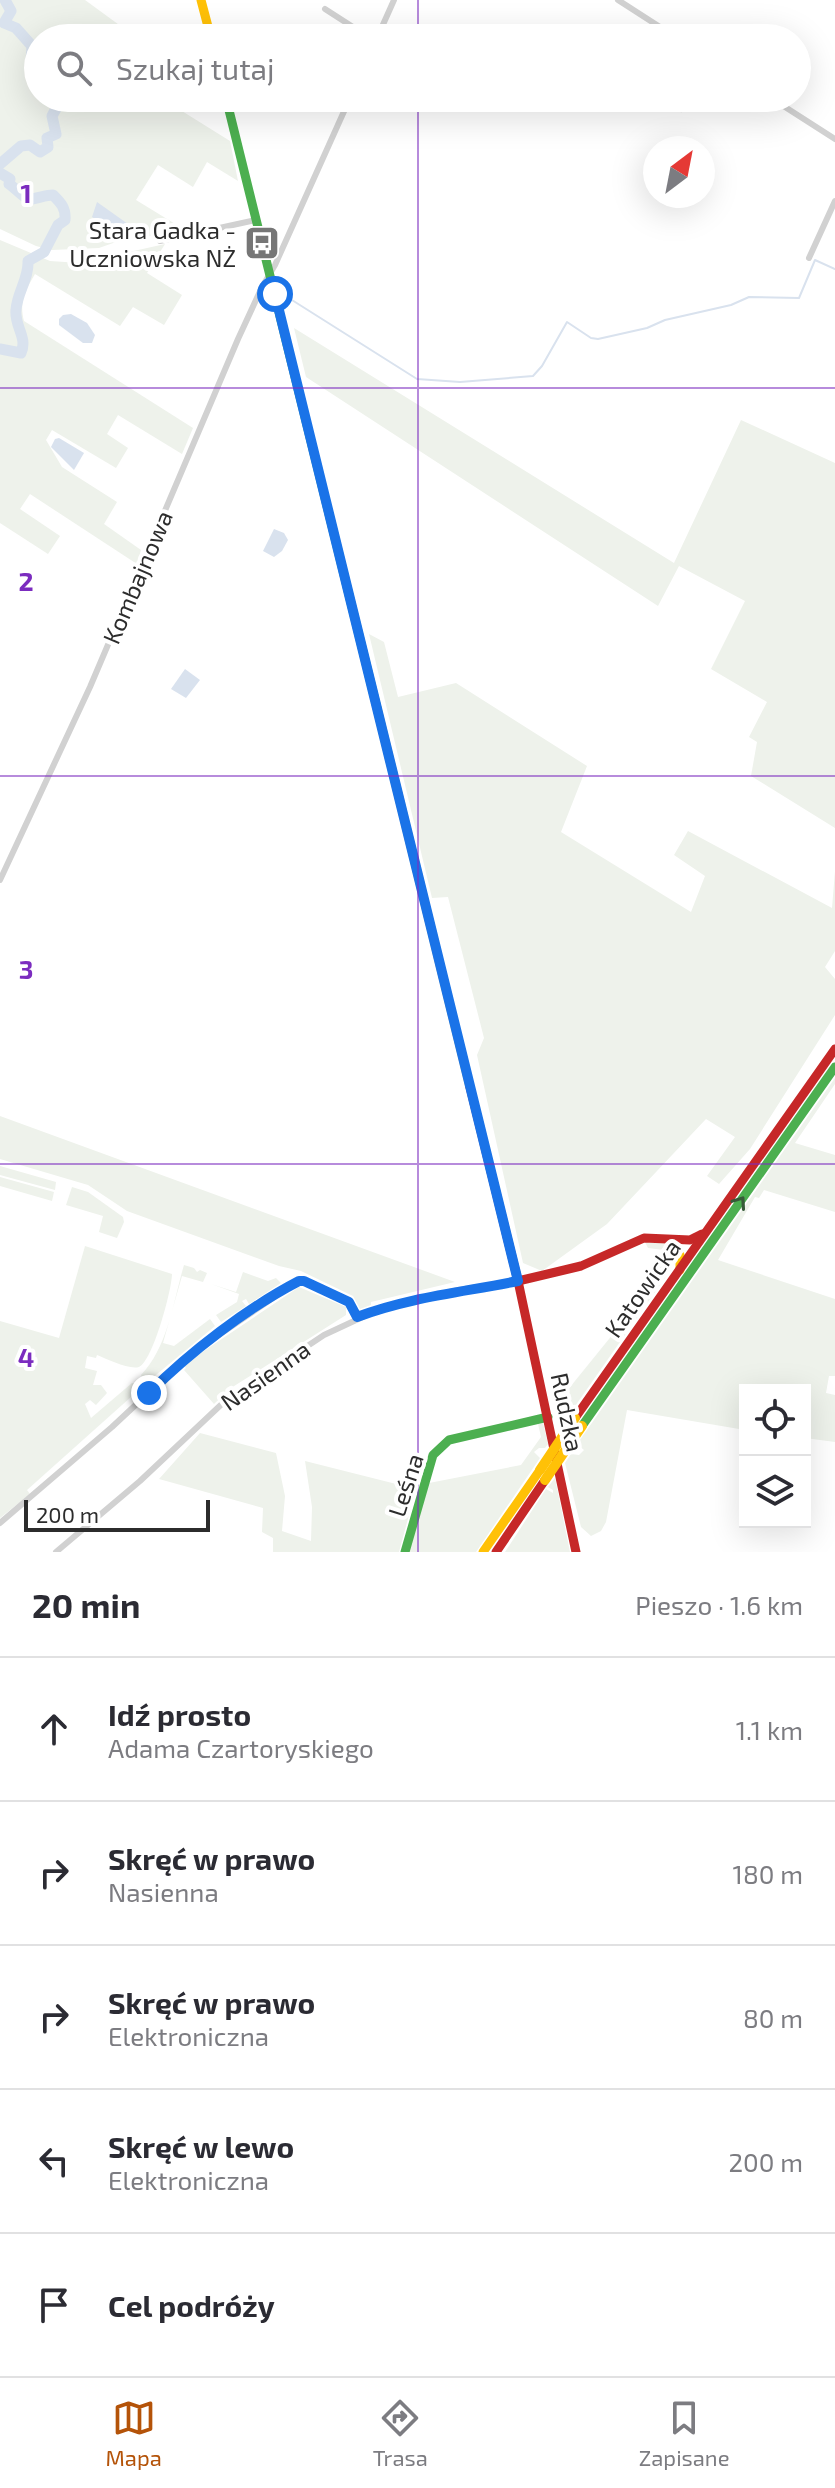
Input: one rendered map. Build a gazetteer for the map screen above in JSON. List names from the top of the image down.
{
  "streets": {
    "street": [
      "Kombajnowa",
      "Katowicka",
      "Nasienna",
      "Rudzka",
      "Leśna"
    ]
  },
  "crossings": [
    ["Kombajnowa", "Rudzka"],
    ["Nasienna", "Rudzka"],
    ["Rudzka", "Leśna"]
  ],
  "places": {
    "bus stop": ["Stara Gadka - Uczniowska NŻ"]
  },
  "scale_bar": "200 m",
  "north": "top right",
  "page": {
    "search": "Szukaj tutaj",
    "scale": "200 m",
    "heading": ["20 min", "Pieszo · 1.6 km"],
    "list": [
      ["Idź prosto", "Adama Czartoryskiego", "1.1 km"],
      ["Skręć w prawo", "Nasienna", "180 m"],
      ["Skręć w prawo", "Elektroniczna", "80 m"],
      ["Skręć w lewo", "Elektroniczna", "200 m"],
      "Cel podróży"
    ],
    "nav": ["Mapa", "Trasa", "Zapisane"]
  },
  "grid": {
    "rows": [
      "1",
      "2",
      "3",
      "4"
    ]
  }
}
